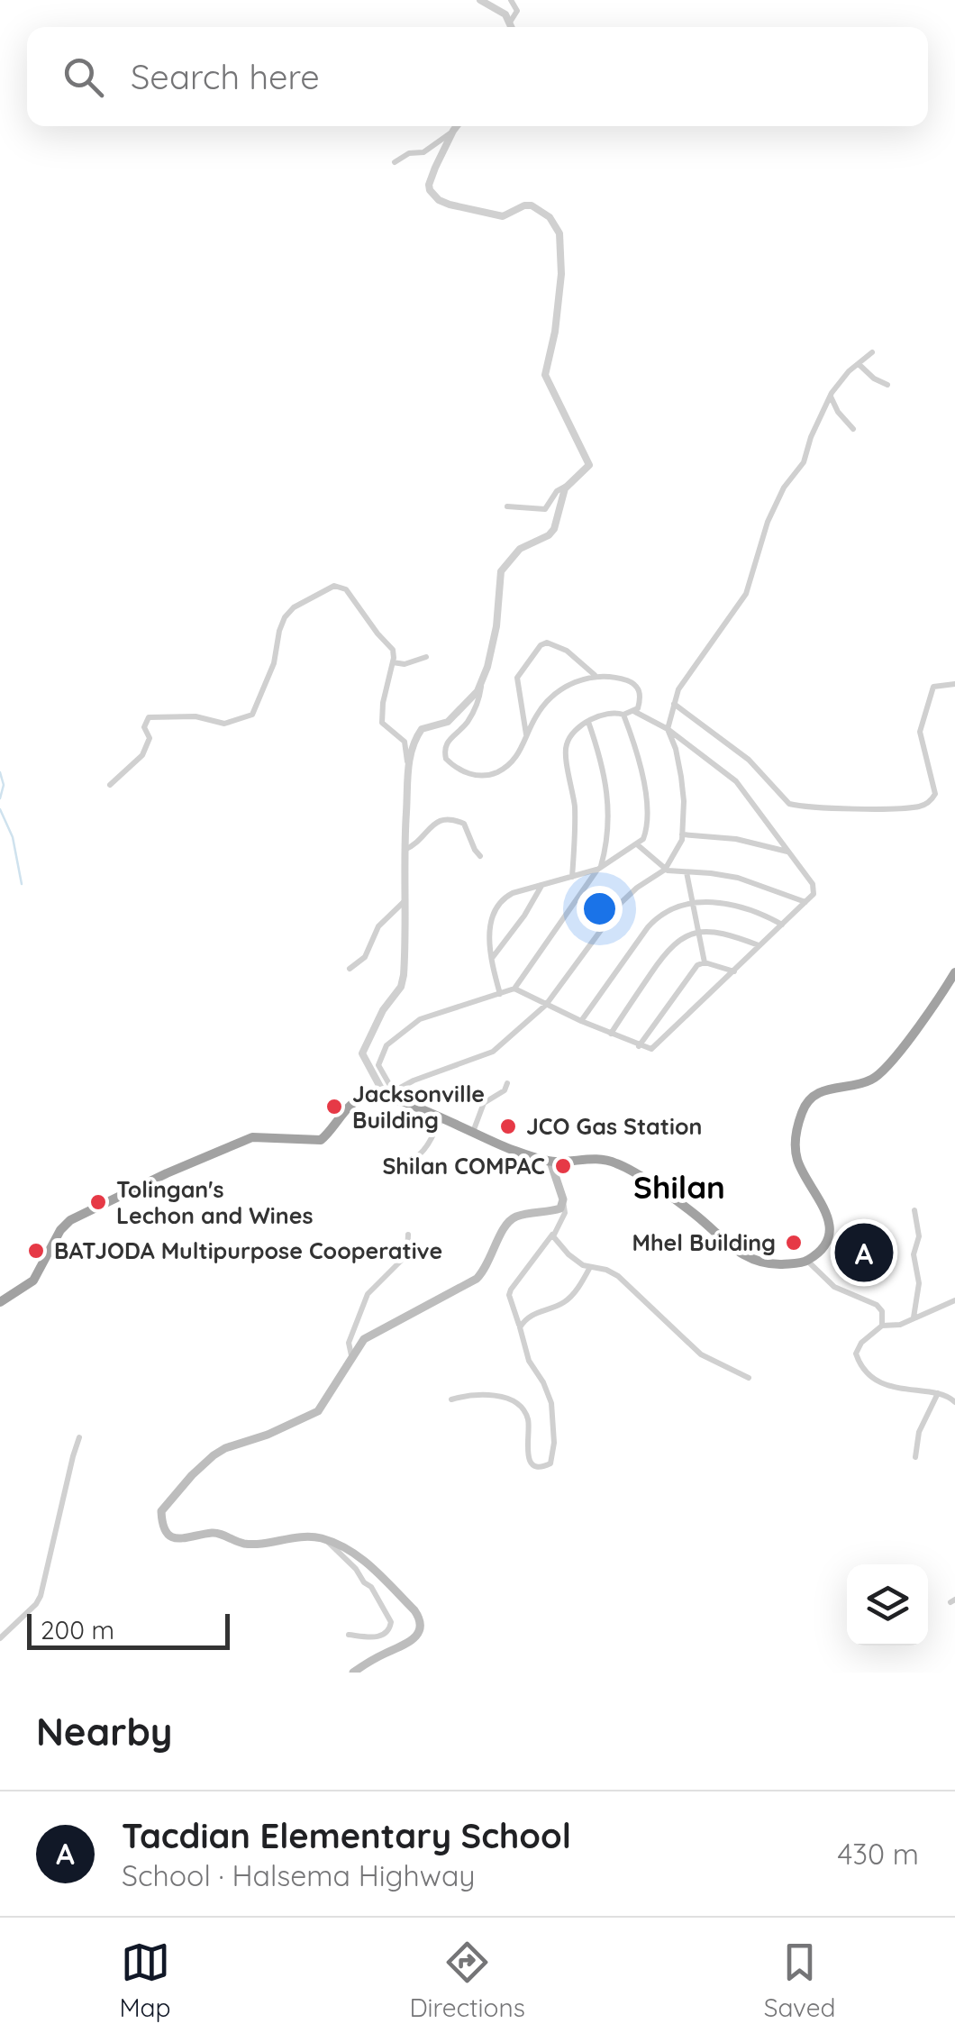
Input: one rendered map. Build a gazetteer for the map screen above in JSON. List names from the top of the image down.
{
  "districts": ["Shilan"],
  "places": [
    "Jacksonville Building",
    "JCO Gas Station",
    "Shilan COMPAC",
    "Tolingan's Lechon and Wines",
    "Mhel Building",
    "BATJODA Multipurpose Cooperative"
  ],
  "scale_bar": "200 m",
  "page": {
    "search": "Search here",
    "pins": "A",
    "scale": "200 m",
    "heading": "Nearby",
    "list": [
      {
        "mark": "A",
        "name": "Tacdian Elementary School",
        "note": "School · Halsema Highway",
        "value": "430 m"
      }
    ],
    "nav": ["Map", "Directions", "Saved"]
  }
}
